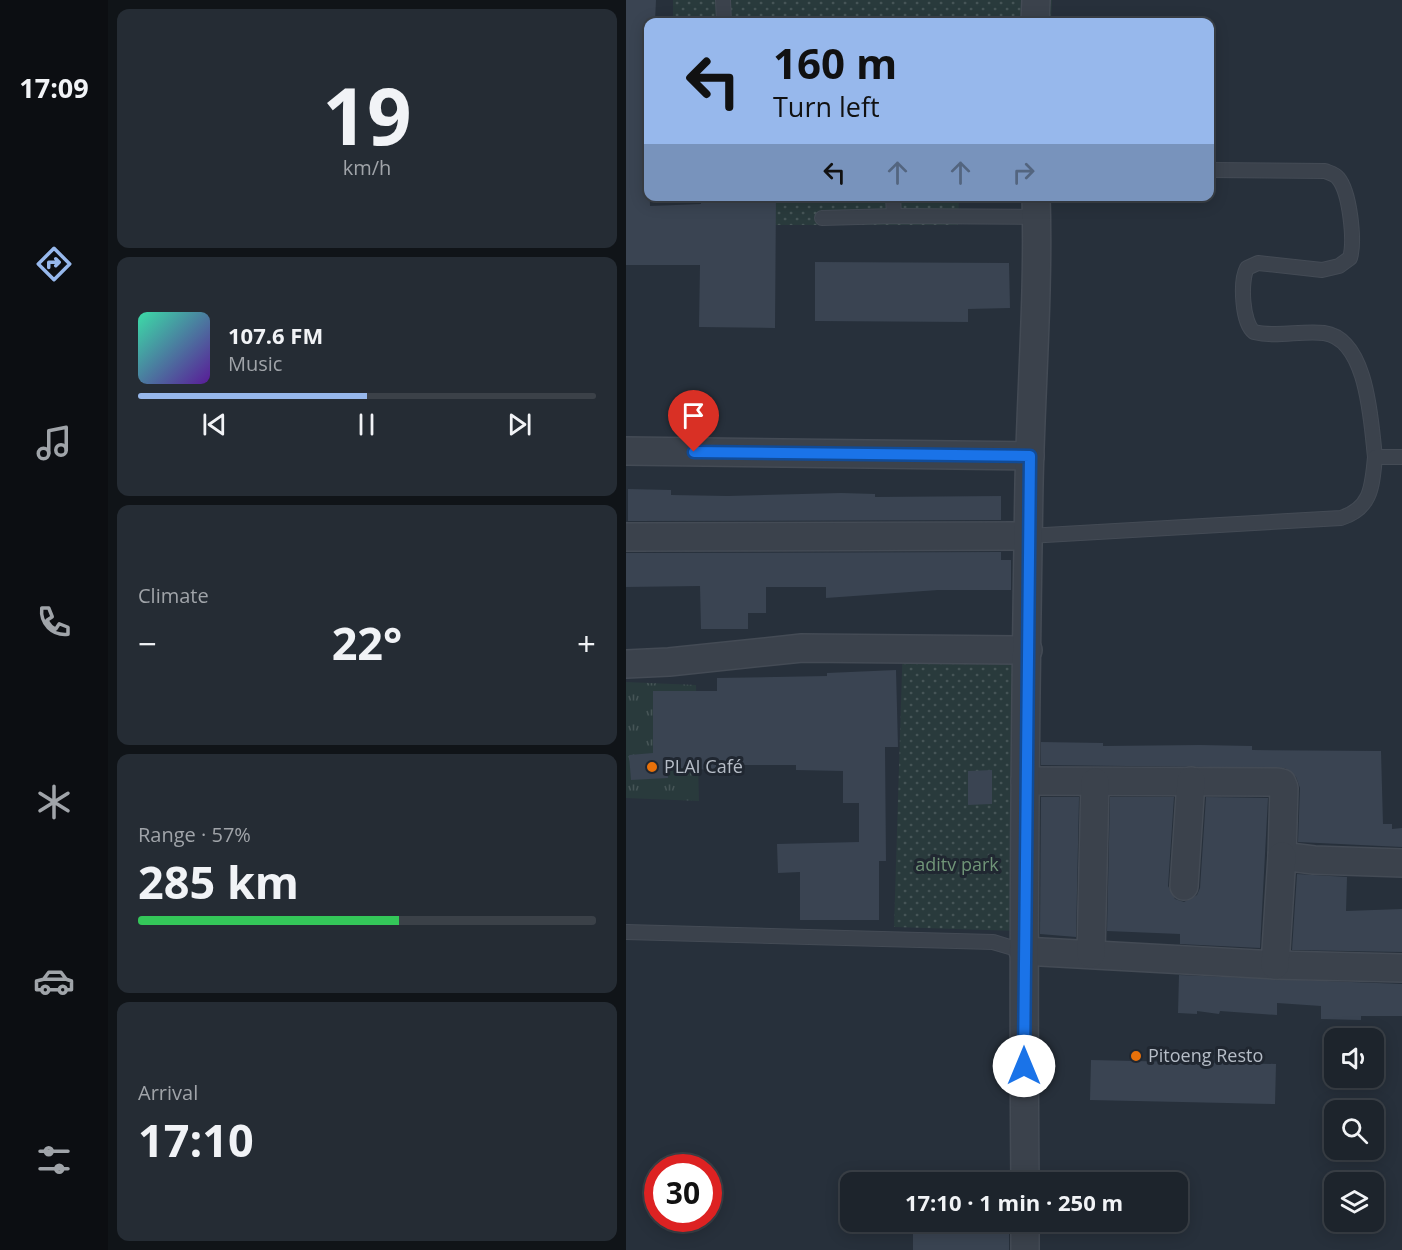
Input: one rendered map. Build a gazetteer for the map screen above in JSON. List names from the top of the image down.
{
  "parks": ["aditv park"],
  "places": ["PLAI Café", "Pitoeng Resto"],
  "page": {
    "tabs": "17:09",
    "tile": [
      ["19", "km/h"],
      "Climate",
      ["Range · 57%", "285 km"],
      ["Arrival", "17:10"]
    ],
    "turn": ["160 m", "Turn left"],
    "song": ["107.6 FM", "Music"],
    "heat": ["−", "22°", "+"],
    "limit": "30",
    "trip": "17:10 · 1 min · 250 m"
  }
}
